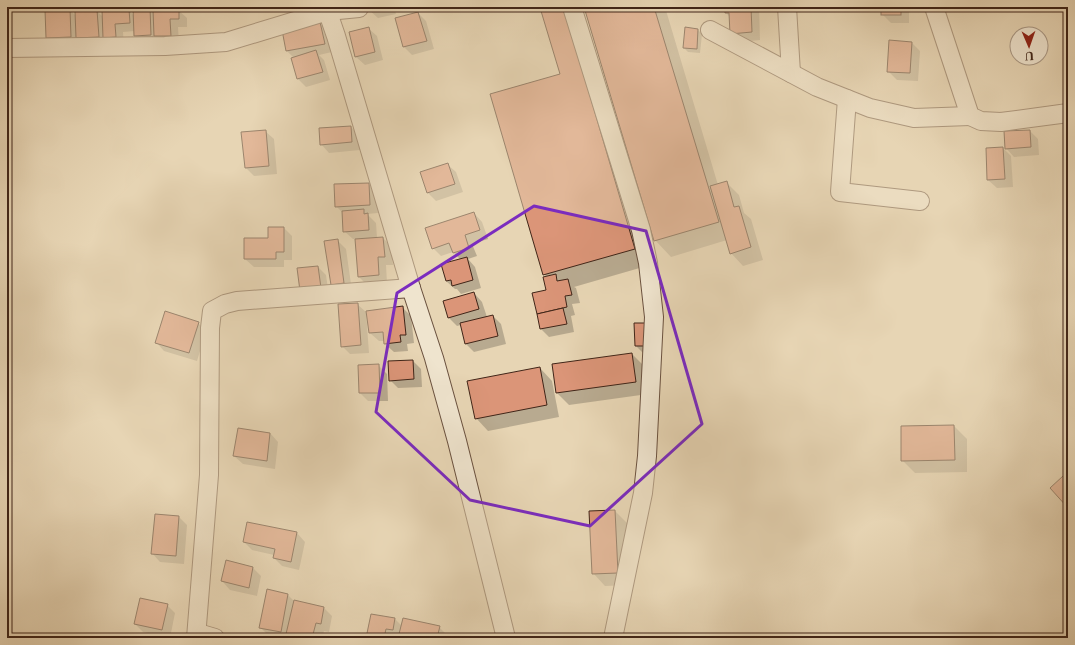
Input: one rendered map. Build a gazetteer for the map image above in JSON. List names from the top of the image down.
{
  "north": "bottom"
}
